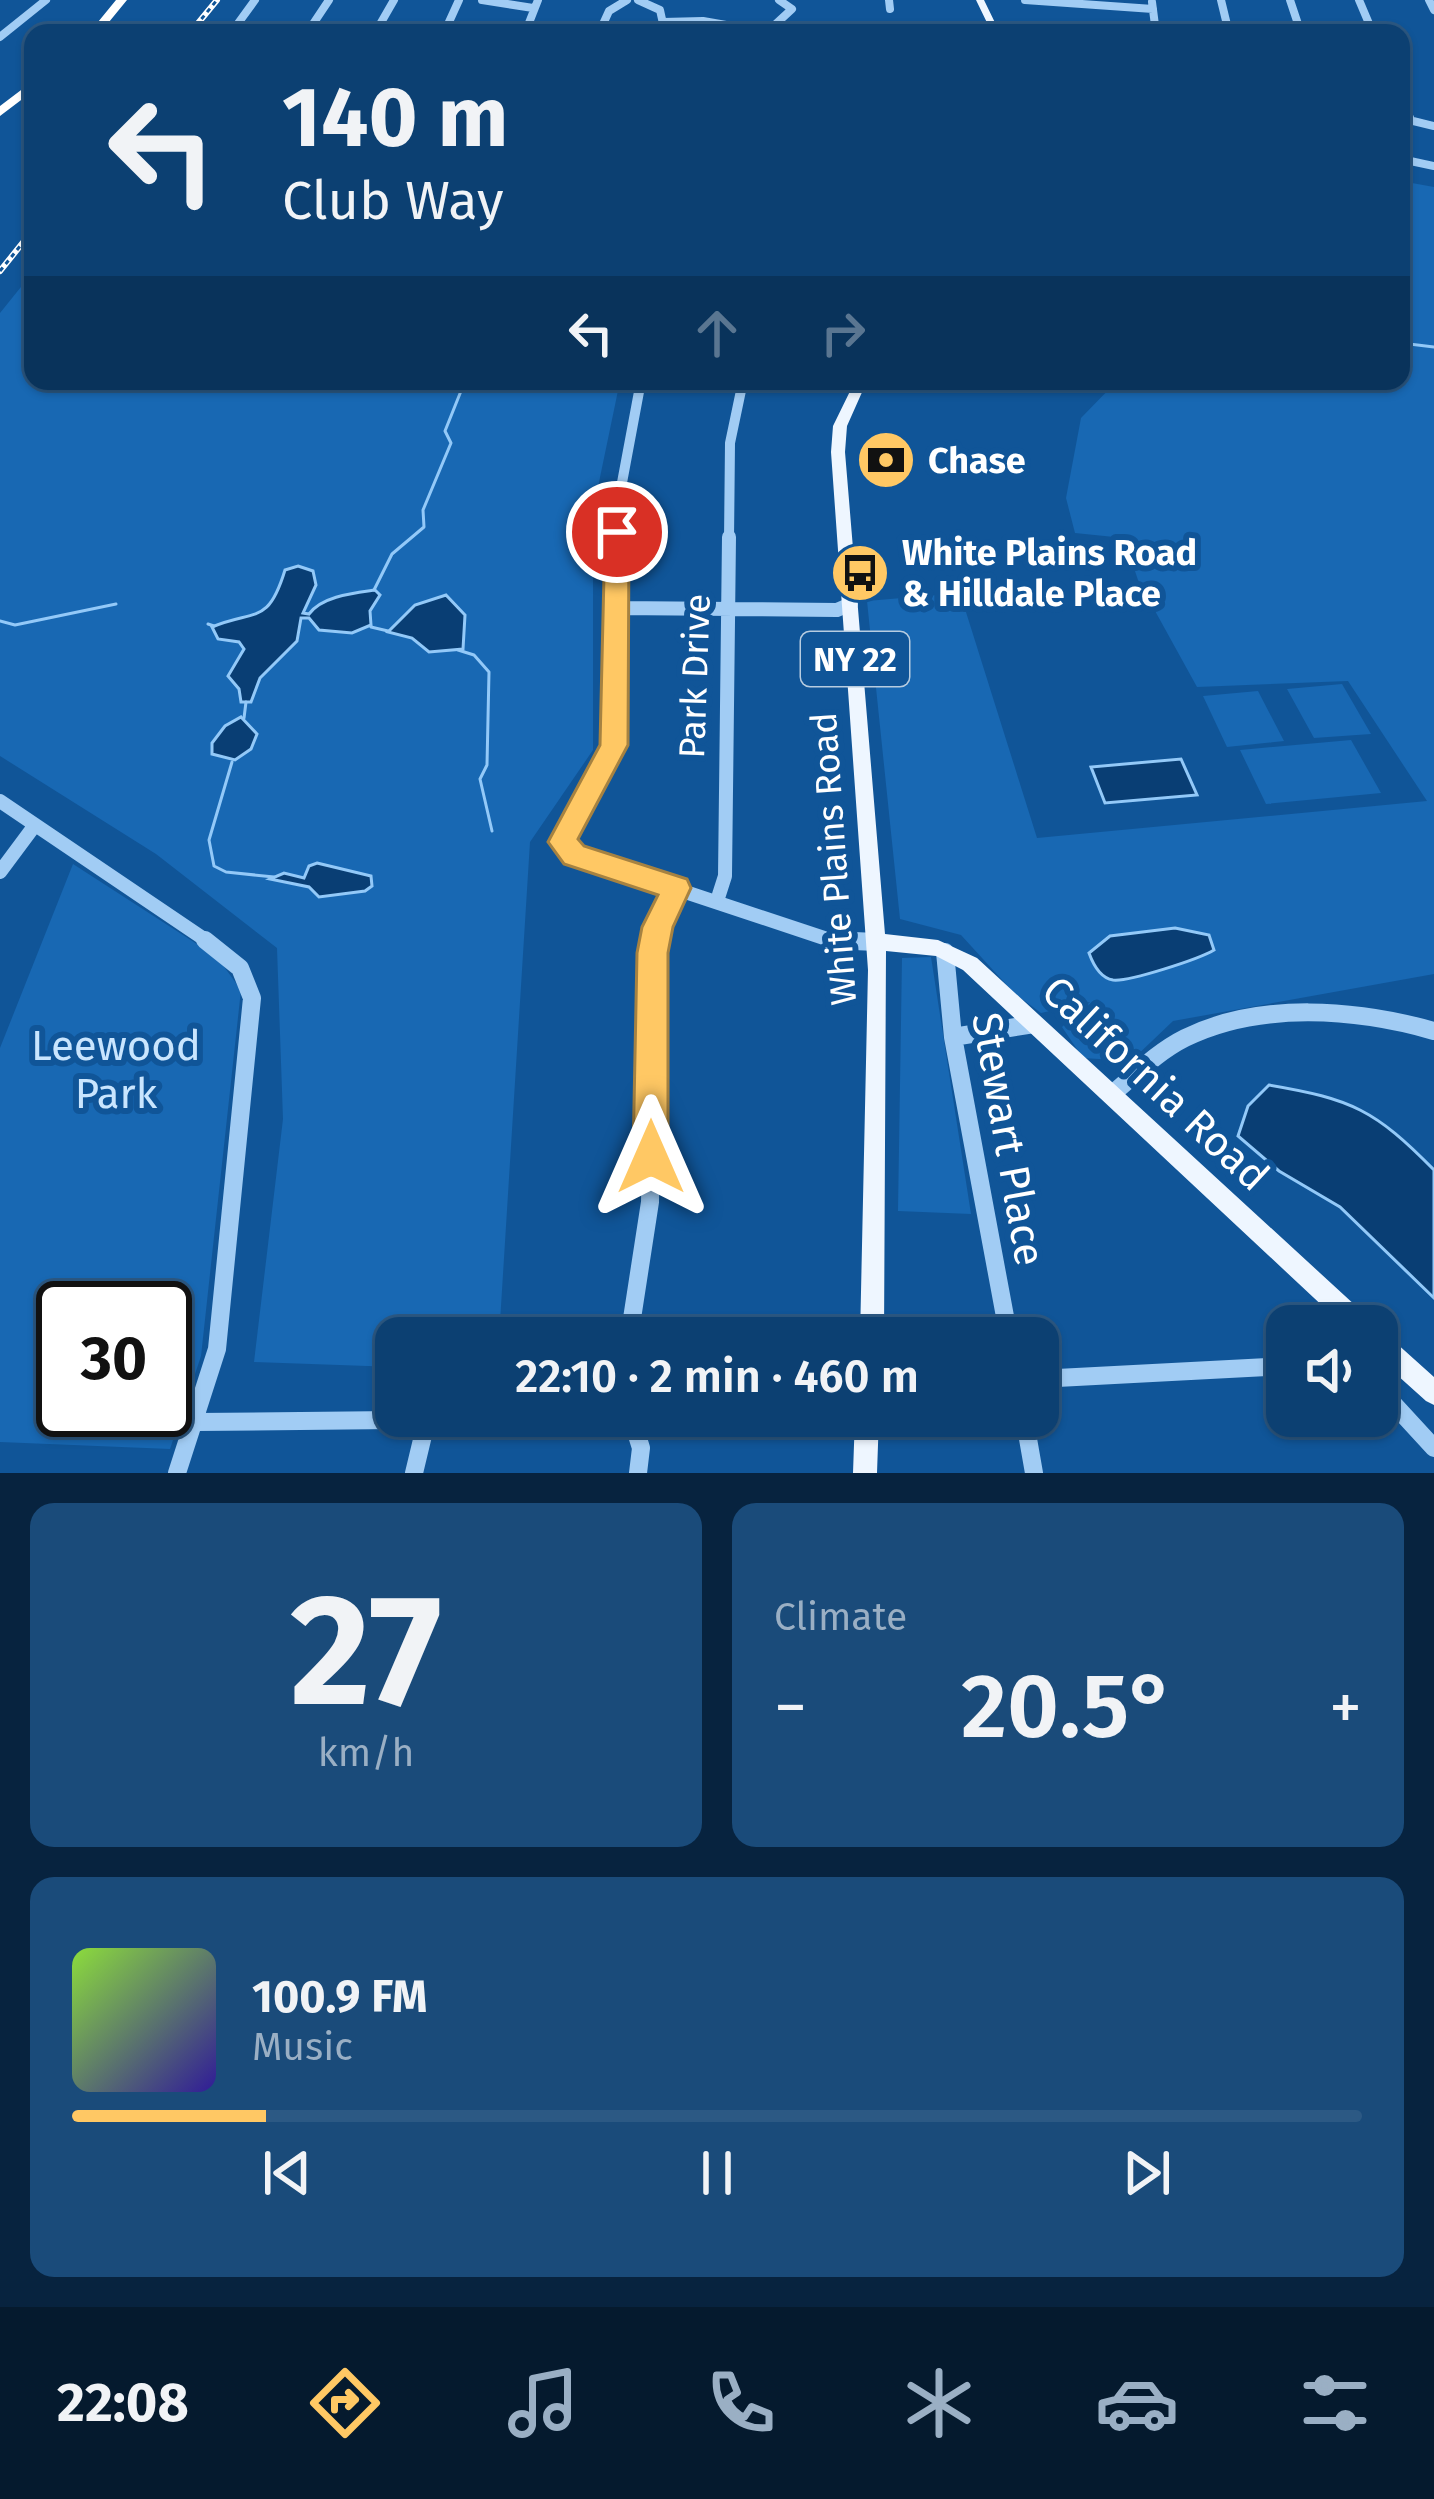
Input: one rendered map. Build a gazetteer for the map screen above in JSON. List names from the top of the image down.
{
  "streets": {
    "main road": ["NY 22", "White Plains Road", "California Road"],
    "street": ["Park Drive", "Stewart Place"]
  },
  "crossings": [
    ["White Plains Road", "California Road"],
    ["California Road", "Stewart Place"]
  ],
  "parks": ["Leewood Park"],
  "places": {
    "bank": ["Chase"],
    "bus stop": ["White Plains Road & Hilldale Place"]
  },
  "page": {
    "turn": ["140 m", "Club Way"],
    "limit": "30",
    "trip": "22:10 · 2 min · 460 m",
    "tile": [
      ["27", "km/h"],
      "Climate"
    ],
    "heat": ["−", "20.5°", "+"],
    "song": ["100.9 FM", "Music"],
    "tabs": "22:08"
  }
}
